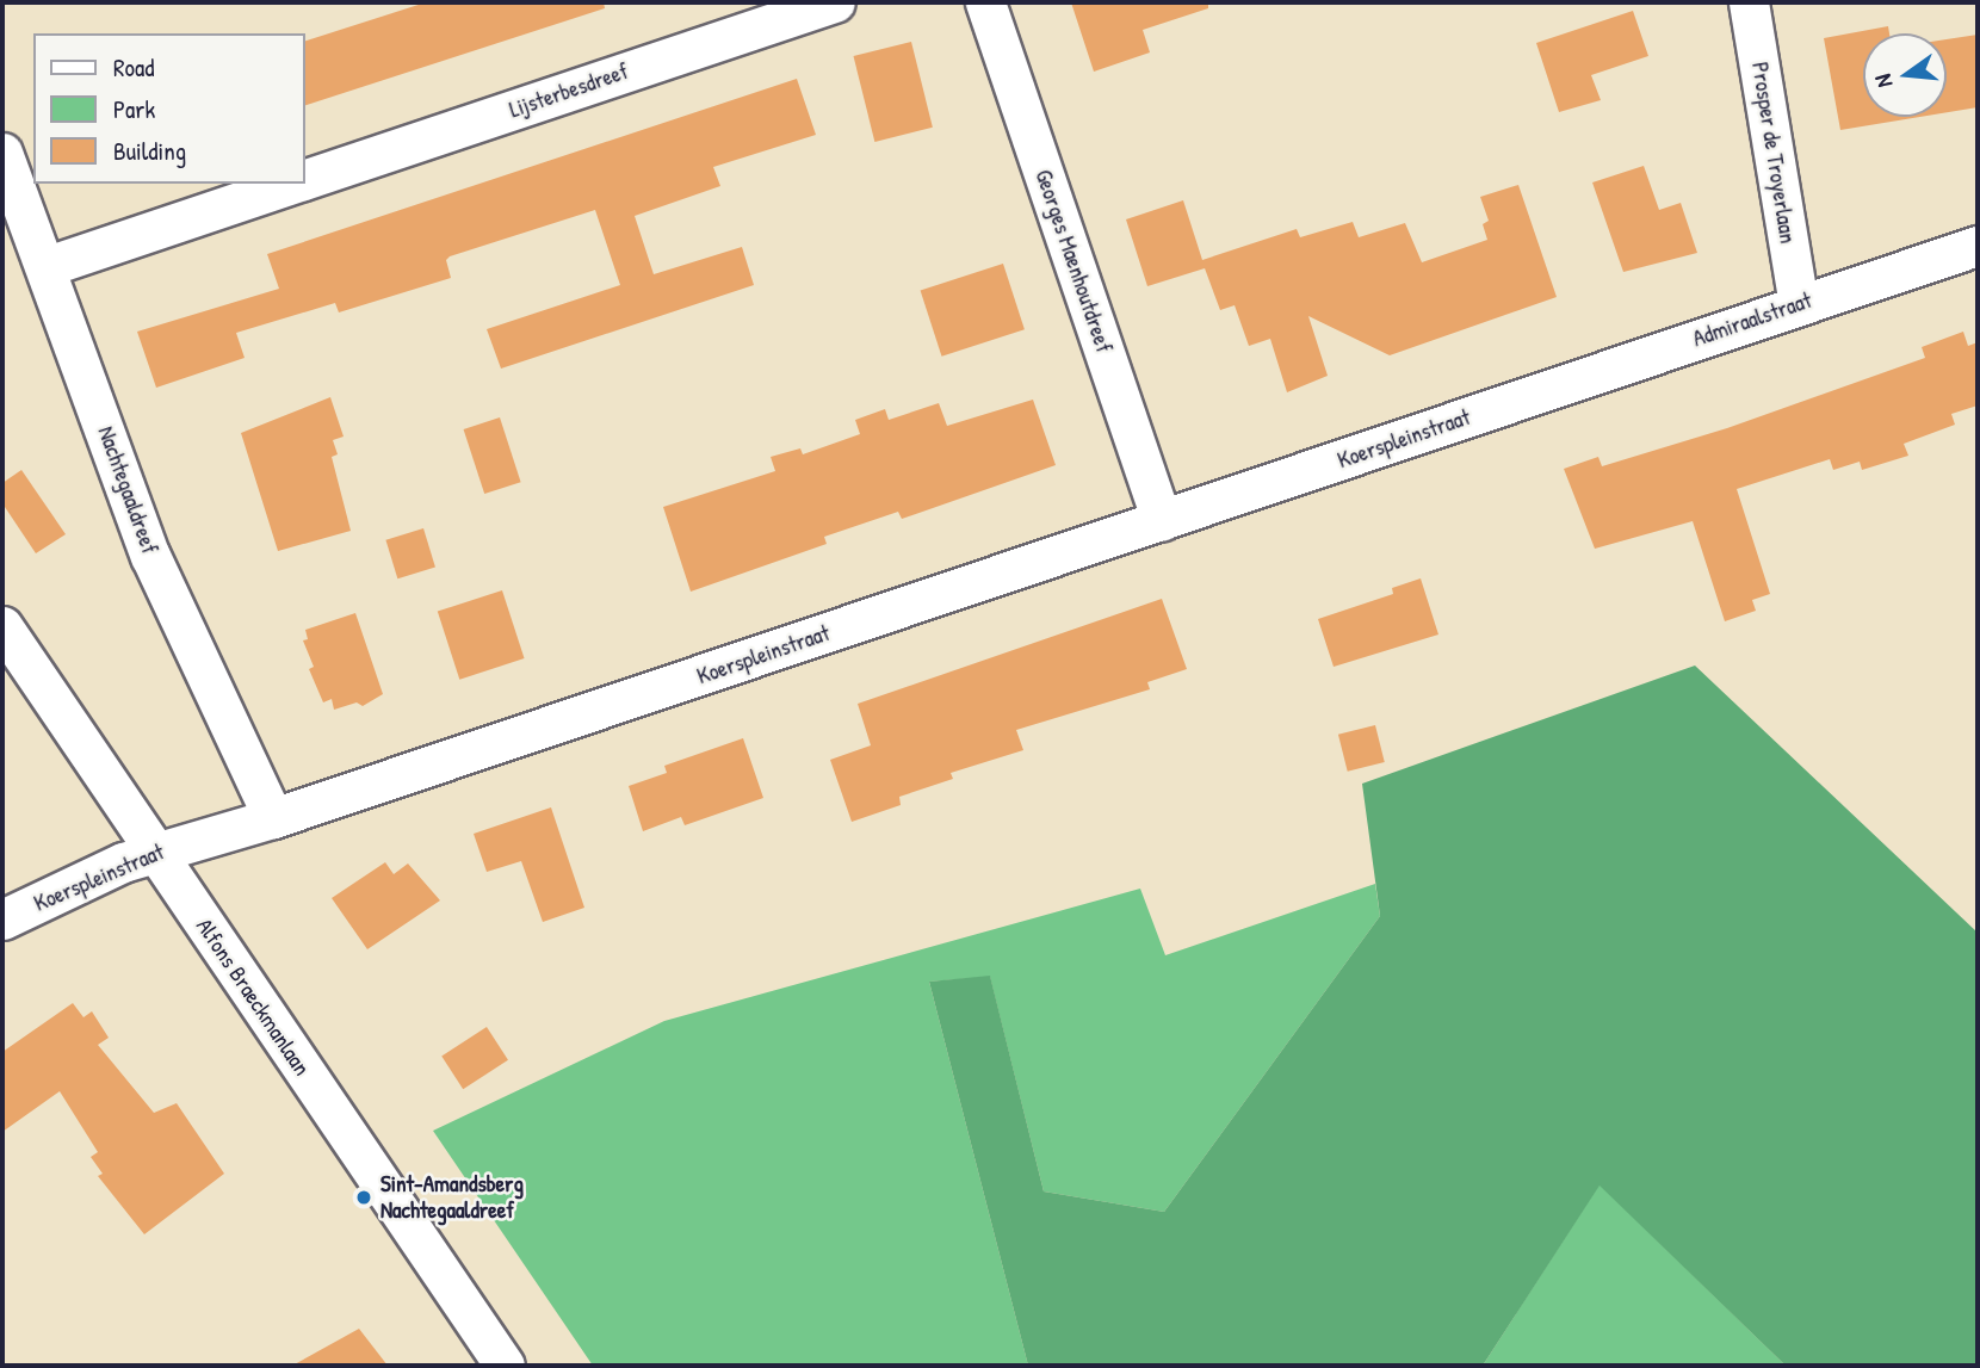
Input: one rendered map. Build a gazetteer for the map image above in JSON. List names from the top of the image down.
{
  "streets": {
    "street": [
      "Lijsterbesdreef",
      "Prosper de Troyerlaan",
      "Georges Maenhoutdreef",
      "Admiraalstraat",
      "Koerspleinstraat",
      "Nachtegaaldreef",
      "Alfons Braeckmanlaan"
    ]
  },
  "crossings": [
    ["Lijsterbesdreef", "Nachtegaaldreef"],
    ["Prosper de Troyerlaan", "Admiraalstraat"],
    ["Georges Maenhoutdreef", "Koerspleinstraat"],
    ["Admiraalstraat", "Koerspleinstraat"],
    ["Koerspleinstraat", "Nachtegaaldreef"],
    ["Koerspleinstraat", "Alfons Braeckmanlaan"]
  ],
  "places": ["Sint-Amandsberg Nachtegaaldreef"],
  "legend": ["Road", "Park", "Building"],
  "north": "left"
}
